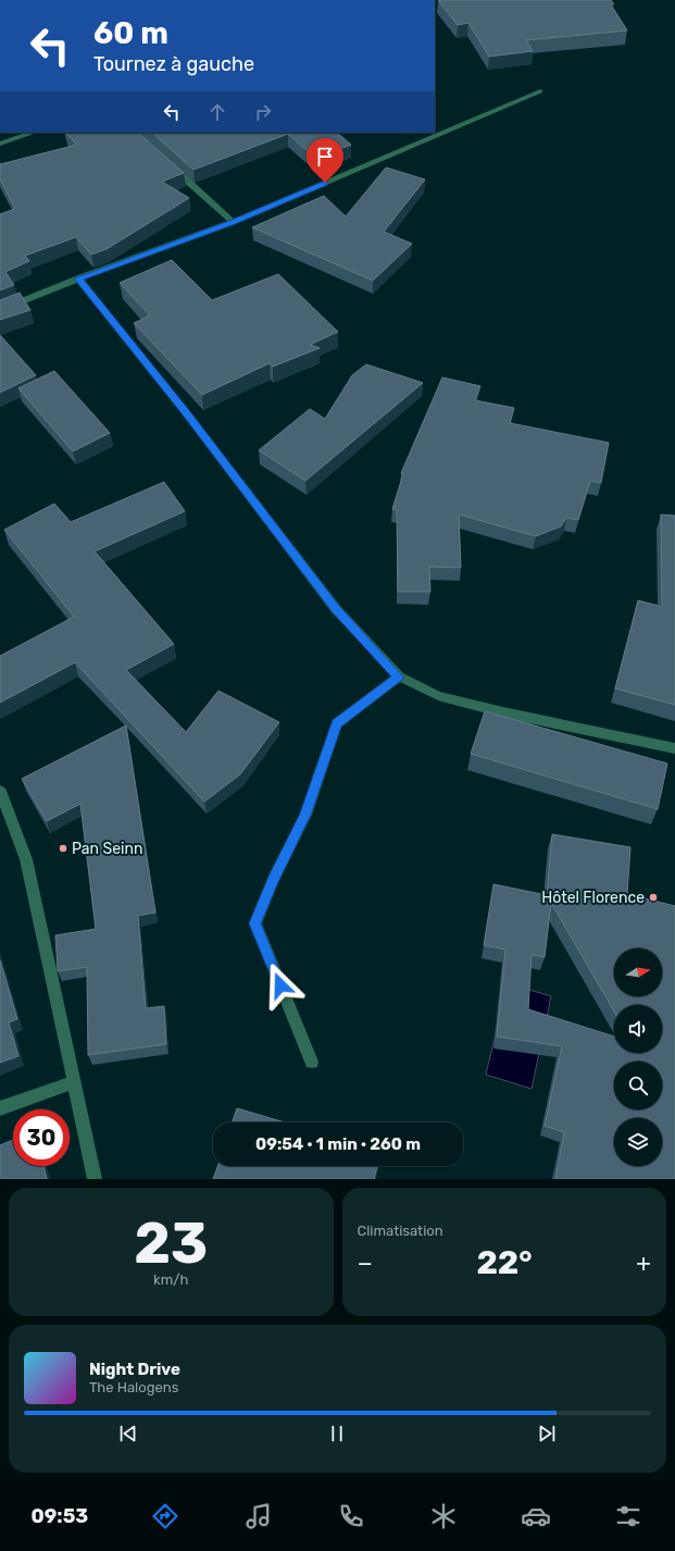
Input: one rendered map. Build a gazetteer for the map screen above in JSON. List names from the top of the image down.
{
  "places": ["Pan Seinn", "Hôtel Florence"],
  "north": "right",
  "page": {
    "turn": ["60 m", "Tournez à gauche"],
    "limit": "30",
    "trip": "09:54 · 1 min · 260 m",
    "tile": [
      ["23", "km/h"],
      "Climatisation"
    ],
    "heat": ["−", "22°", "+"],
    "song": ["Night Drive", "The Halogens"],
    "tabs": "09:53"
  }
}
